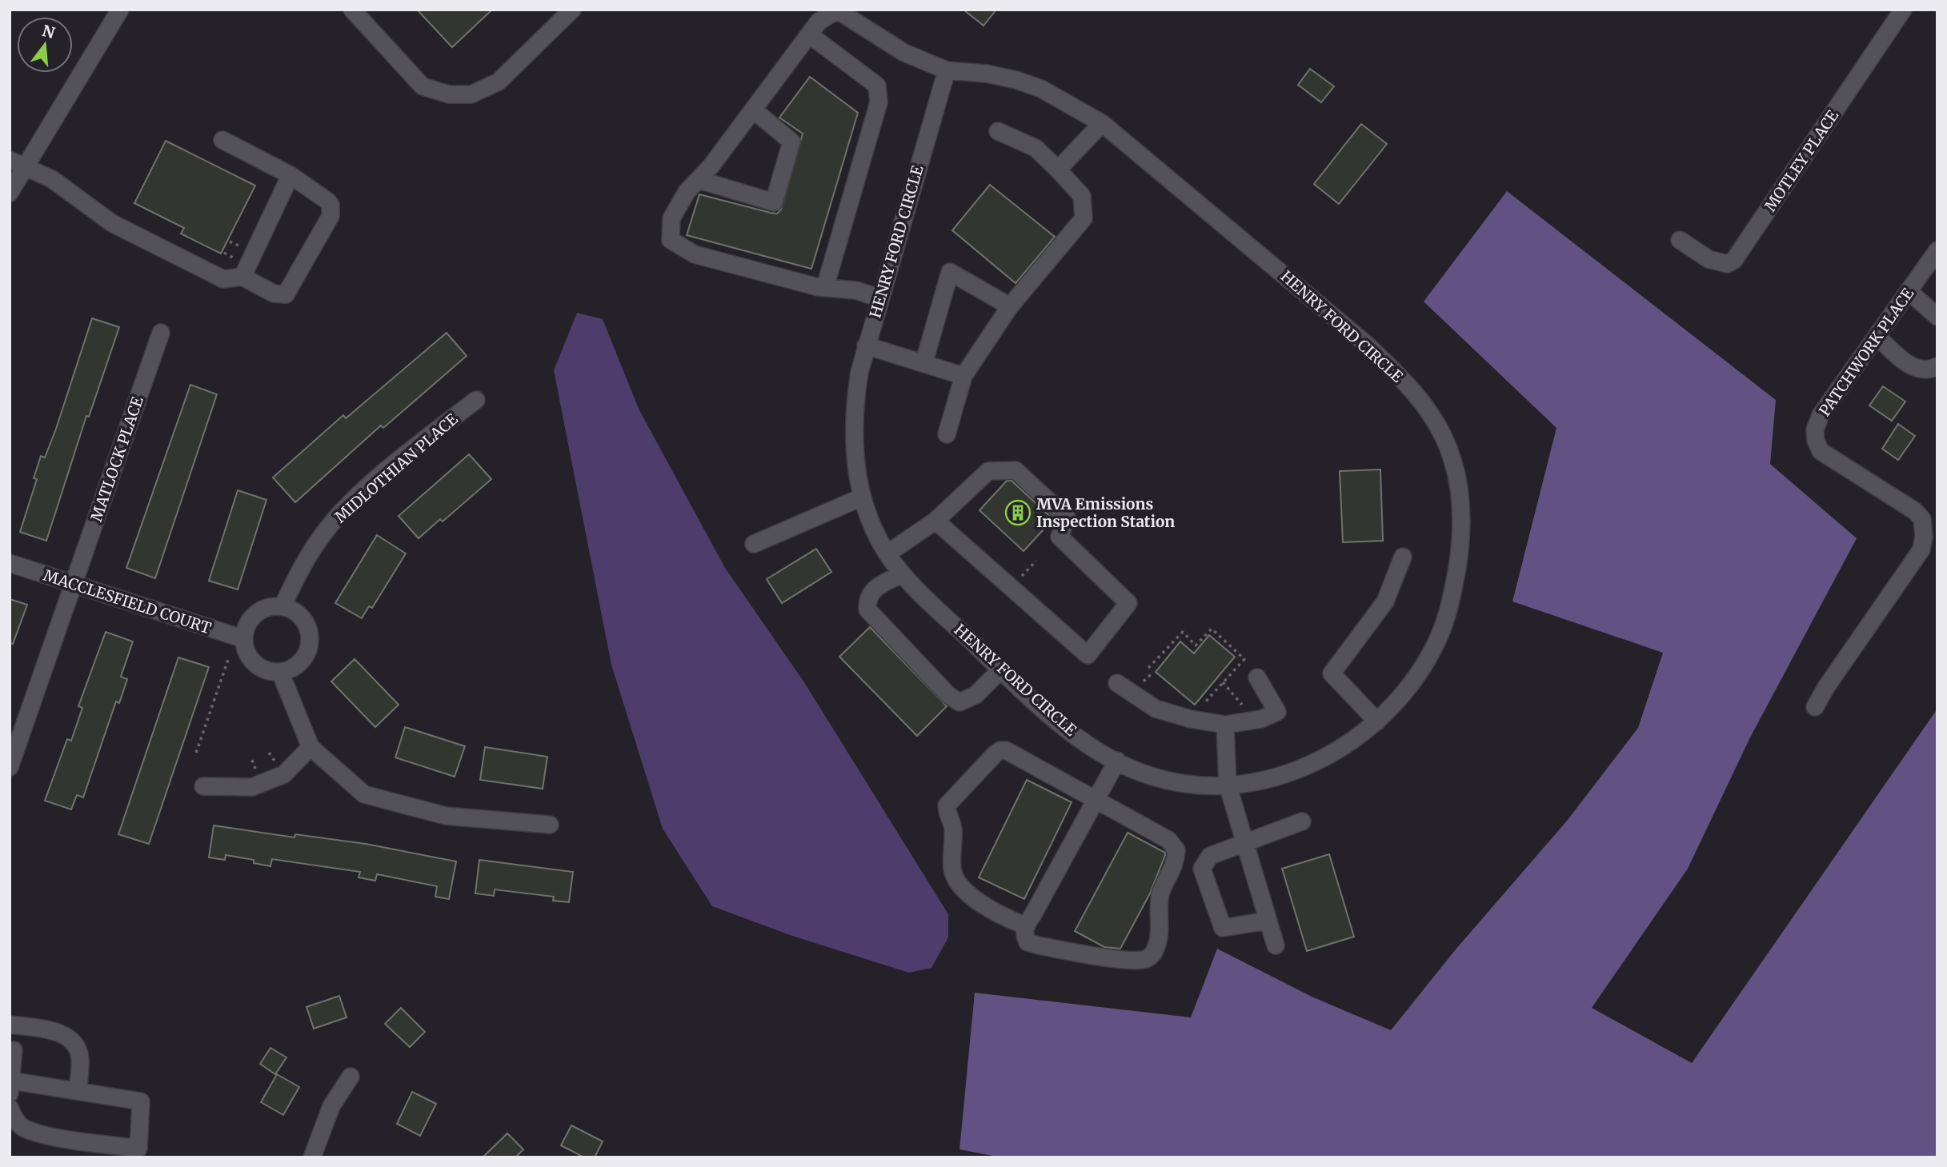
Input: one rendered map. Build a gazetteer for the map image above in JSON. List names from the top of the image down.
{
  "streets": {
    "street": [
      "MOTLEY PLACE",
      "HENRY FORD CIRCLE",
      "PATCHWORK PLACE",
      "MATLOCK PLACE",
      "MIDLOTHIAN PLACE",
      "MACCLESFIELD COURT"
    ]
  },
  "crossings": [
    ["MATLOCK PLACE", "MACCLESFIELD COURT"],
    ["MIDLOTHIAN PLACE", "MACCLESFIELD COURT"]
  ],
  "places": {
    "building": ["MVA Emissions Inspection Station"]
  },
  "north": "top"
}
